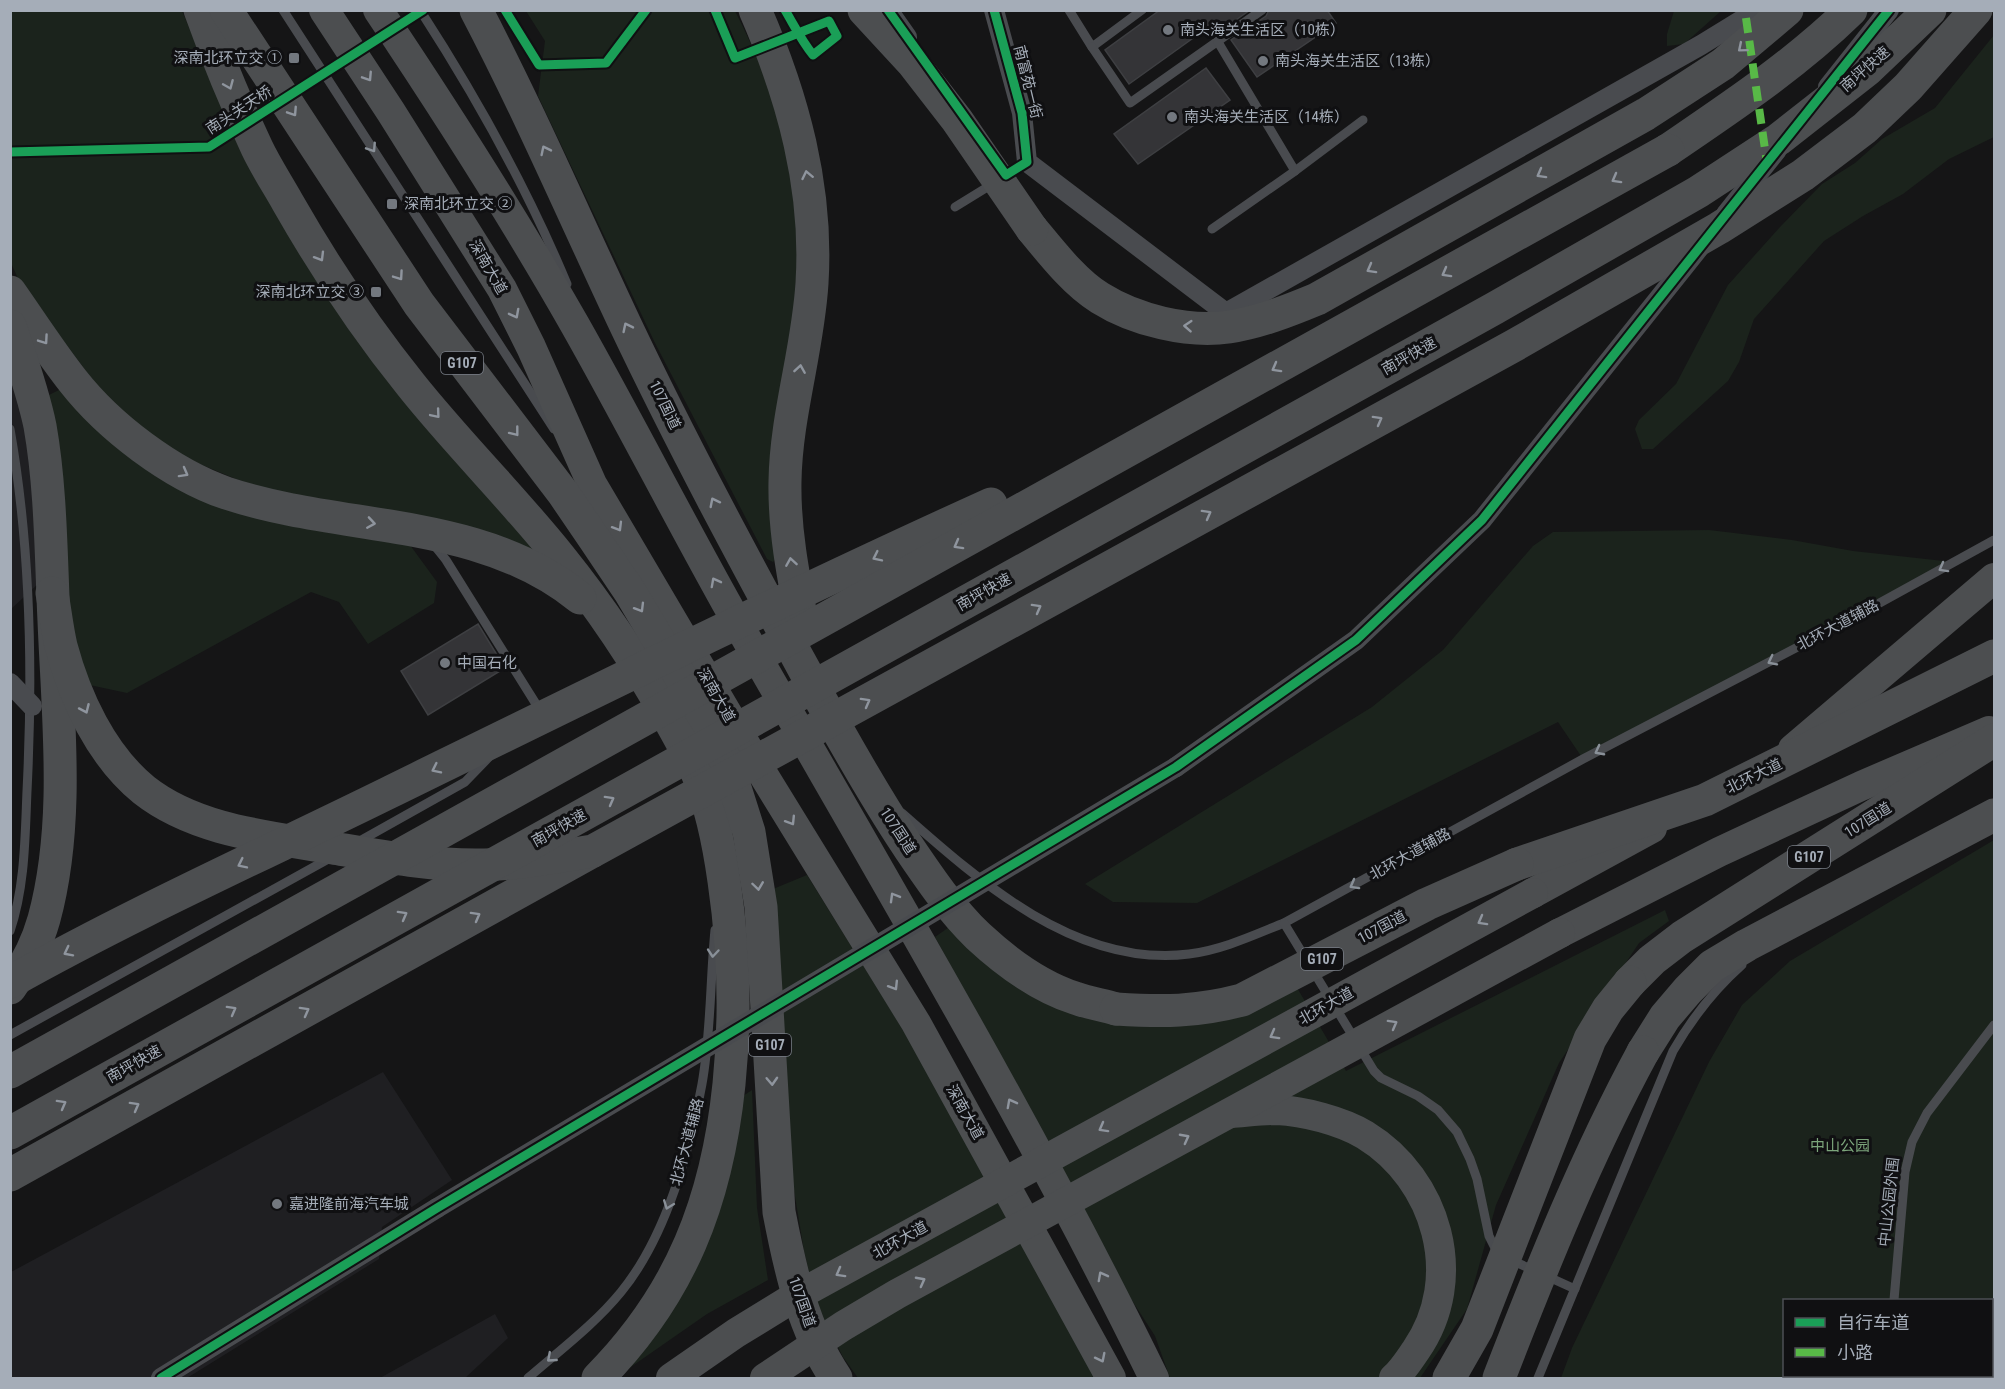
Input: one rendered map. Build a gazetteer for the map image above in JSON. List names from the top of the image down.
{
  "streets": {
    "highway": [
      "南坪快速",
      "G107",
      "107国道",
      "北环大道"
    ],
    "main road": ["深南大道"],
    "street": ["南富苑一街"],
    "lane": ["北环大道辅路", "中山公园外围"],
    "cycle path": ["南头关天桥"]
  },
  "crossings": [
    ["107国道", "北环大道辅路"],
    ["107国道", "北环大道"]
  ],
  "one_way": ["北环大道辅路", "北环大道"],
  "parks": ["中山公园"],
  "places": {
    "other": [
      "南头海关生活区（10栋）",
      "南头海关生活区（13栋）",
      "南头海关生活区（14栋）",
      "中国石化",
      "嘉进隆前海汽车城"
    ],
    "transit": ["深南北环立交 ①", "深南北环立交 ②", "深南北环立交 ③"]
  },
  "legend": ["自行车道", "小路"]
}
